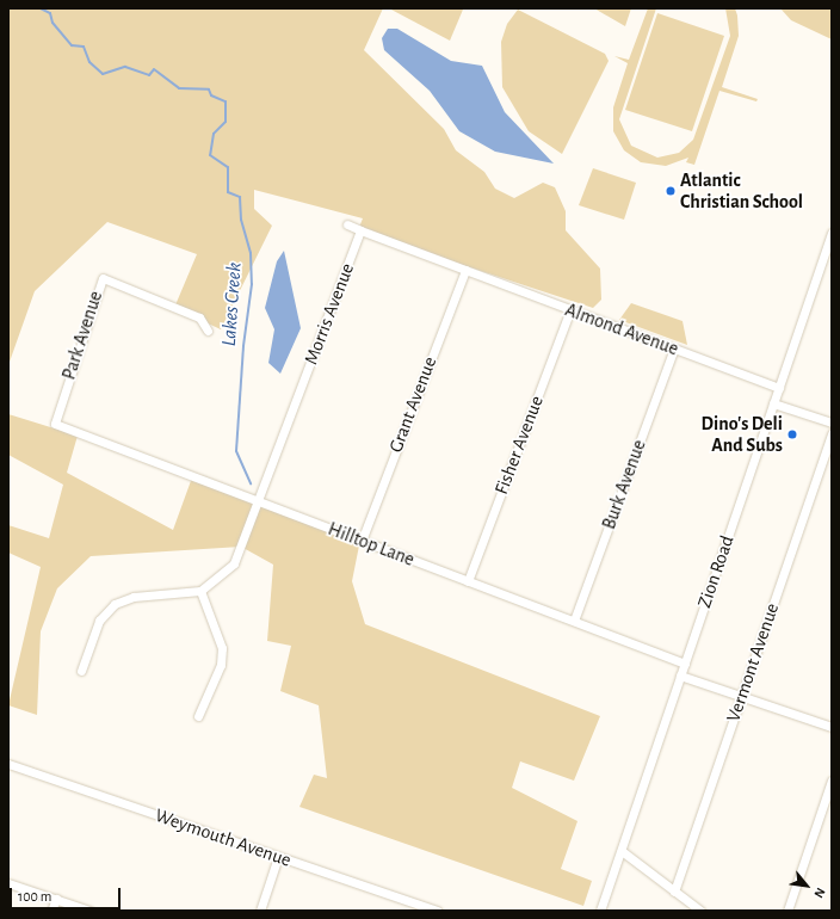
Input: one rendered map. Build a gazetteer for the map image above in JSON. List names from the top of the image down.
{
  "streets": {
    "street": [
      "Morris Avenue",
      "Almond Avenue",
      "Park Avenue",
      "Grant Avenue",
      "Fisher Avenue",
      "Burk Avenue",
      "Hilltop Lane",
      "Zion Road",
      "Vermont Avenue",
      "Weymouth Avenue"
    ]
  },
  "crossings": [
    ["Morris Avenue", "Hilltop Lane"],
    ["Almond Avenue", "Grant Avenue"],
    ["Almond Avenue", "Fisher Avenue"],
    ["Almond Avenue", "Burk Avenue"],
    ["Almond Avenue", "Zion Road"],
    ["Park Avenue", "Hilltop Lane"],
    ["Grant Avenue", "Hilltop Lane"],
    ["Fisher Avenue", "Hilltop Lane"],
    ["Burk Avenue", "Hilltop Lane"],
    ["Hilltop Lane", "Zion Road"]
  ],
  "water": ["Lakes Creek"],
  "places": ["Atlantic Christian School", "Dino's Deli And Subs"],
  "scale_bar": "100 m",
  "north": "bottom right"
}
